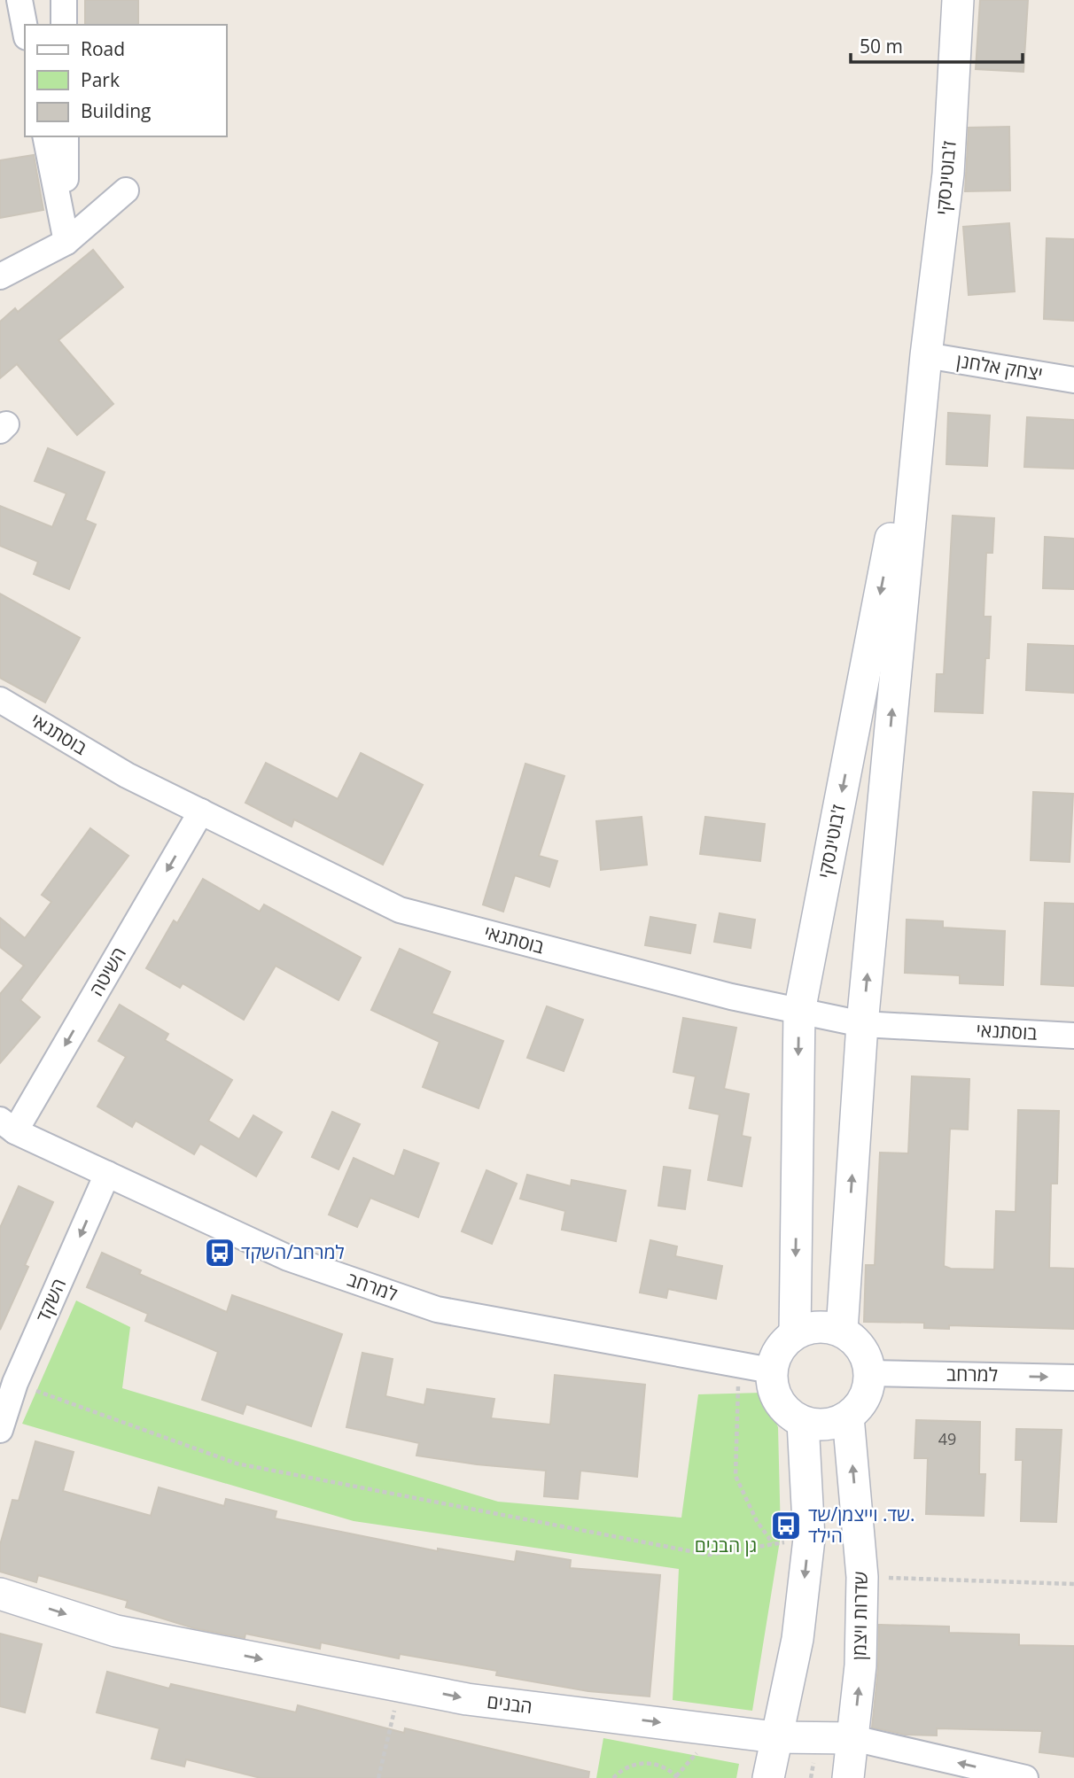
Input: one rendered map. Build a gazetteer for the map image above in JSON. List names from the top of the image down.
{
  "streets": {
    "street": [
      "ז'בוטינסקי",
      "יצחק אלחנן",
      "בוסתנאי",
      "השיטה",
      "למרחב",
      "השקד",
      "שדרות ויצמן",
      "הבנים"
    ]
  },
  "crossings": [
    ["ז'בוטינסקי", "יצחק אלחנן"],
    ["ז'בוטינסקי", "בוסתנאי"],
    ["ז'בוטינסקי", "למרחב"],
    ["ז'בוטינסקי", "שדרות ויצמן"],
    ["בוסתנאי", "השיטה"],
    ["השיטה", "למרחב"],
    ["למרחב", "השקד"],
    ["למרחב", "שדרות ויצמן"],
    ["שדרות ויצמן", "הבנים"]
  ],
  "one_way": ["השיטה", "השקד"],
  "parks": ["גן הבנים"],
  "places": {
    "bus stop": ["למרחב/השקד", "שד. וייצמן/שד. הילד"]
  },
  "house_numbers": ["49"],
  "legend": ["Road", "Park", "Building"],
  "scale_bar": "50 m"
}
